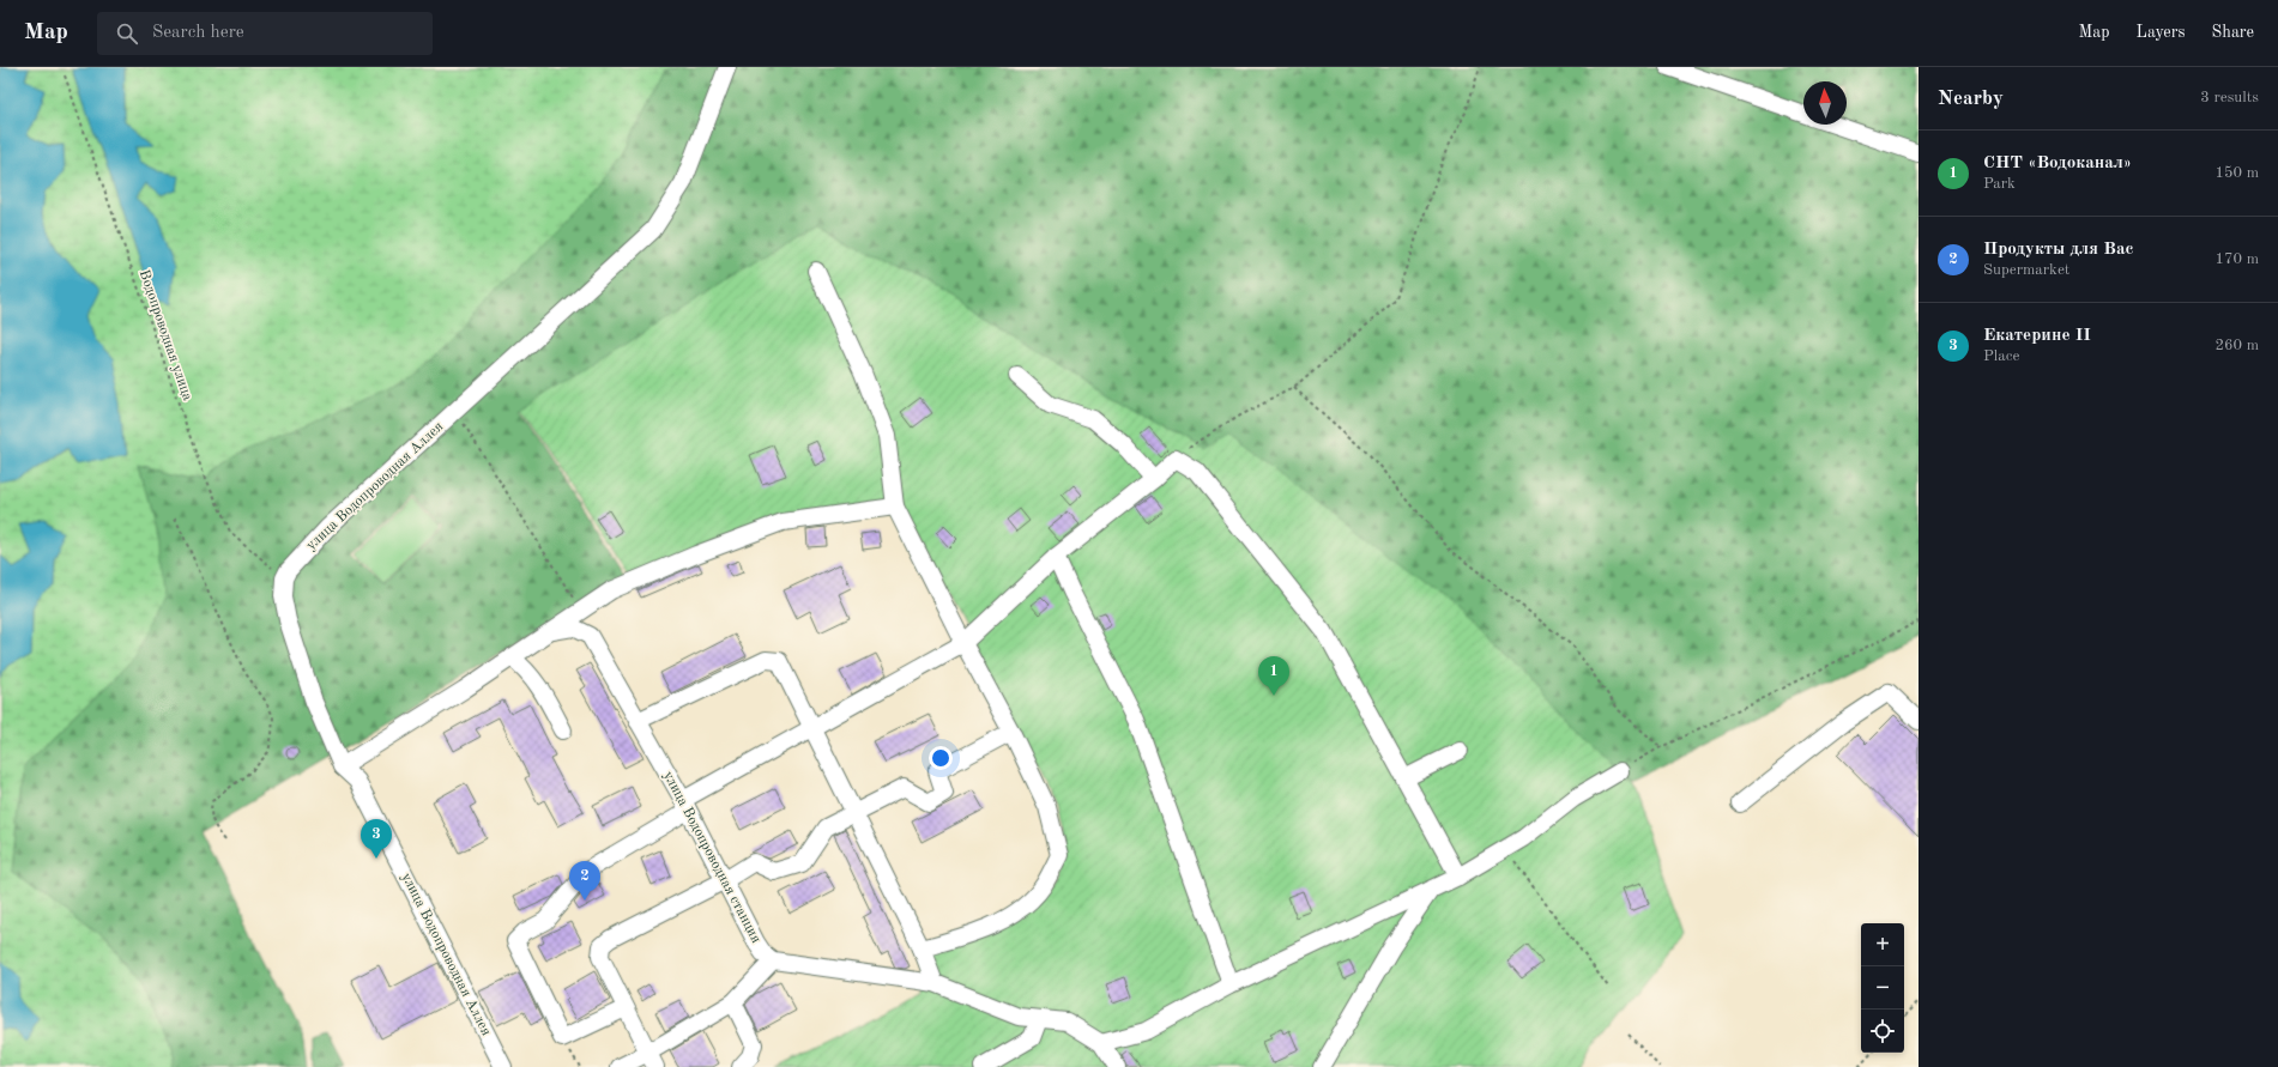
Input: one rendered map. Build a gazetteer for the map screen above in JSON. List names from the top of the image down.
{
  "streets": {
    "street": ["улица Водопроводная Аллея", "улица Водопроводная станция"],
    "path": ["Водопроводная улица"]
  },
  "crossings": [
    ["Водопроводная улица", "улица Водопроводная Аллея"]
  ],
  "north": "top",
  "page": {
    "header": "Map",
    "search": "Search here",
    "nav": ["Map", "Layers", "Share"],
    "heading": ["Nearby", "3 results"],
    "list": [
      {
        "mark": "1",
        "name": "СНТ «Водоканал»",
        "note": "Park",
        "value": "150 m"
      },
      {
        "mark": "2",
        "name": "Продукты для Вас",
        "note": "Supermarket",
        "value": "170 m"
      },
      {
        "mark": "3",
        "name": "Екатерине II",
        "note": "Place",
        "value": "260 m"
      }
    ],
    "pins": ["1", "3", "2"],
    "map_buttons": ["+", "−"]
  }
}
